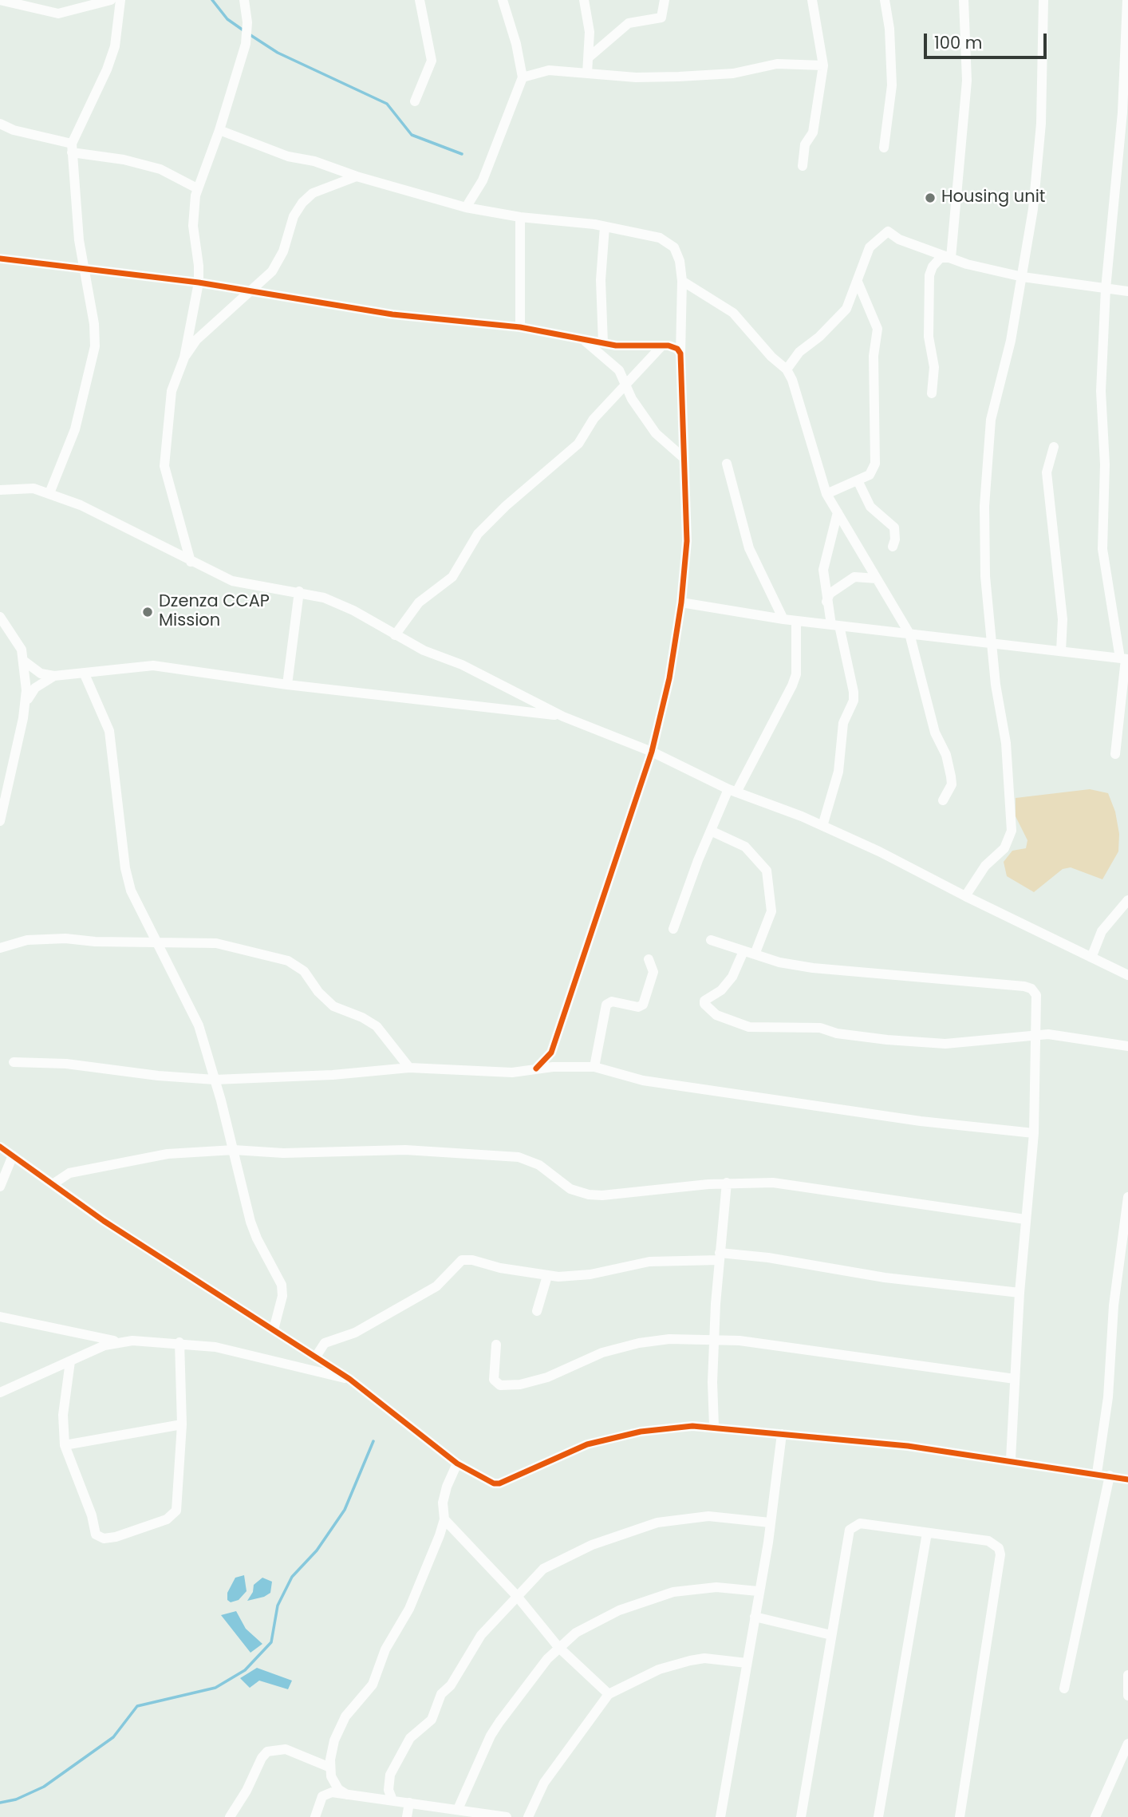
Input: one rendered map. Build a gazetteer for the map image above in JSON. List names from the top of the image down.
{
  "places": ["Housing unit", "Dzenza CCAP Mission"],
  "scale_bar": "100 m"
}
